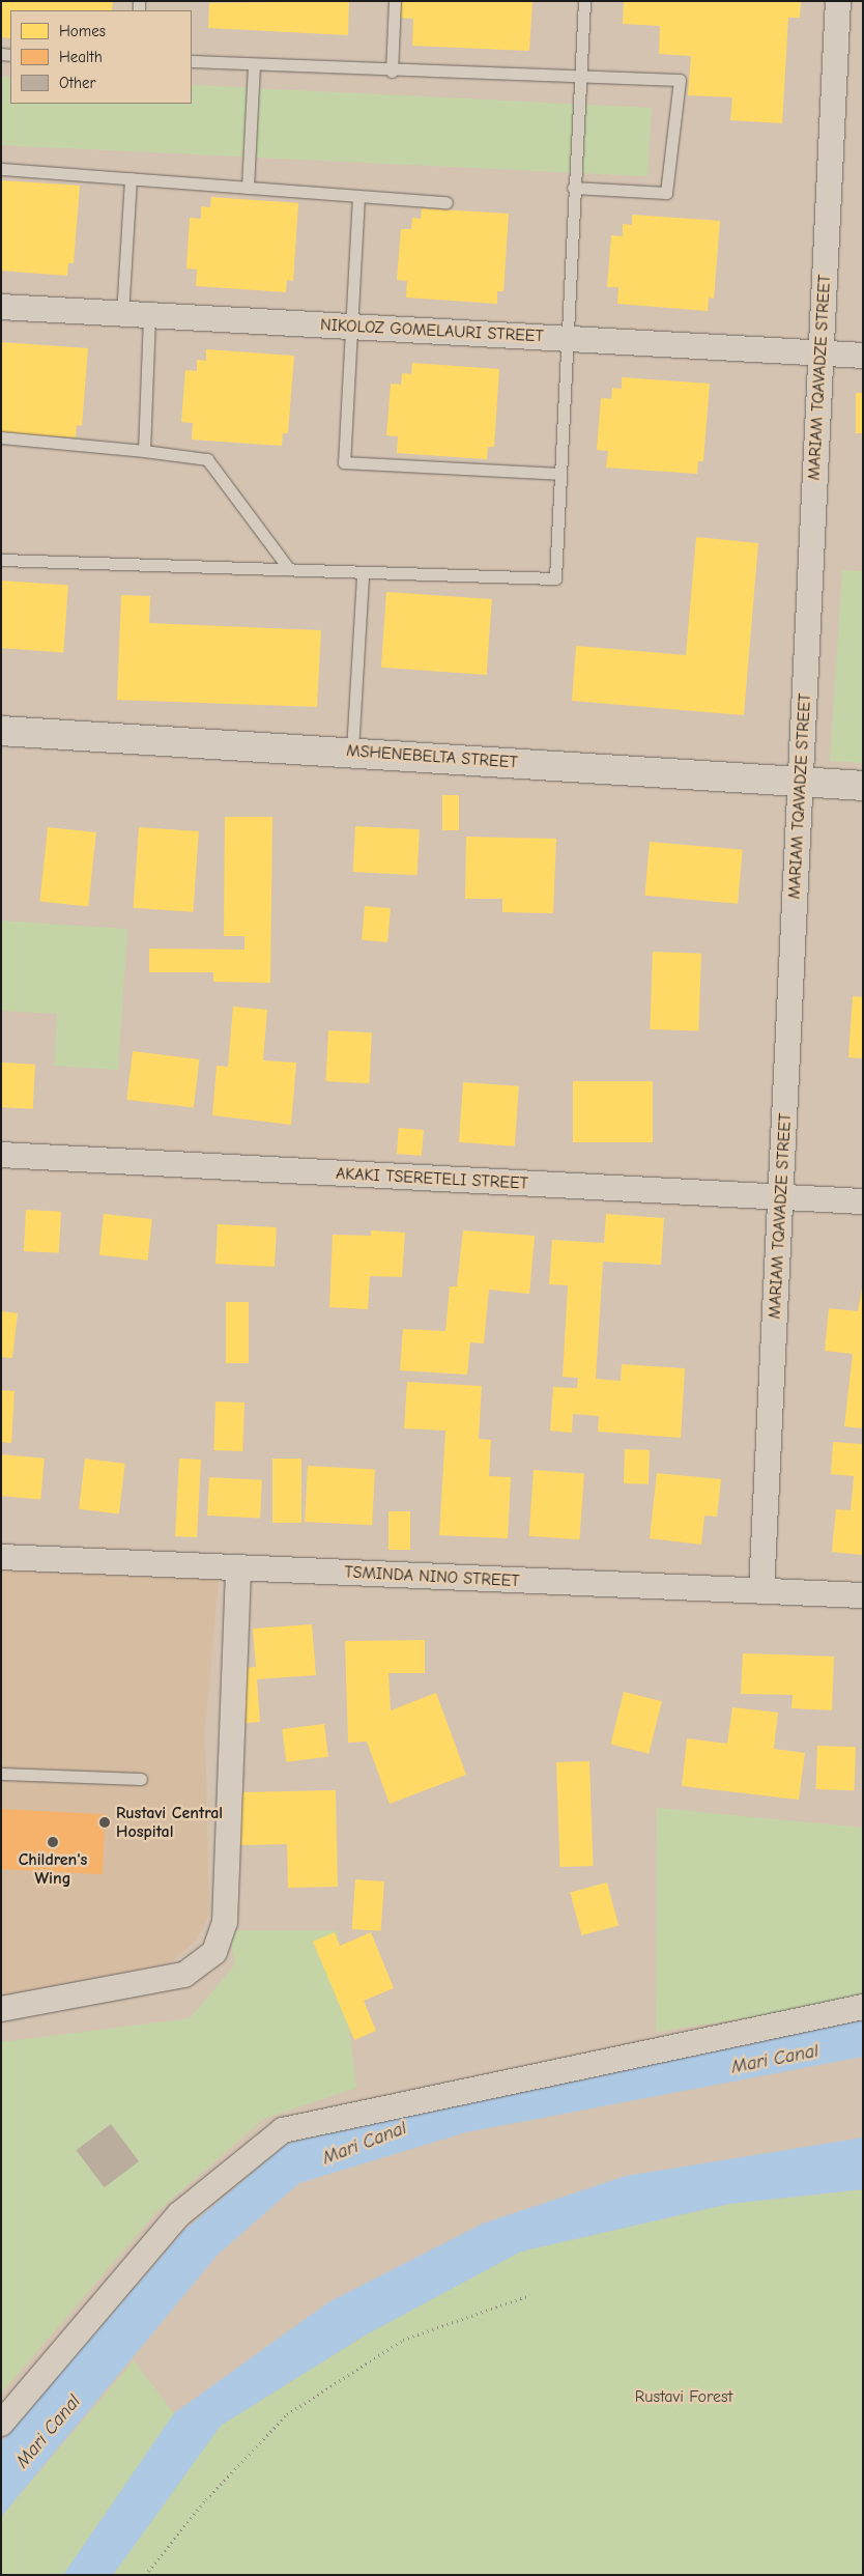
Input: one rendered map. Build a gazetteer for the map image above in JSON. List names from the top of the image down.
{
  "streets": {
    "main road": ["MSHENEBELTA STREET"],
    "street": [
      "NIKOLOZ GOMELAURI STREET",
      "MARIAM TQAVADZE STREET",
      "AKAKI TSERETELI STREET",
      "TSMINDA NINO STREET"
    ]
  },
  "crossings": [
    ["NIKOLOZ GOMELAURI STREET", "MARIAM TQAVADZE STREET"],
    ["MARIAM TQAVADZE STREET", "MSHENEBELTA STREET"],
    ["MARIAM TQAVADZE STREET", "AKAKI TSERETELI STREET"],
    ["MARIAM TQAVADZE STREET", "TSMINDA NINO STREET"]
  ],
  "water": ["Mari Canal"],
  "parks": ["Rustavi Forest"],
  "places": ["Rustavi Central Hospital", "Children's Wing"],
  "legend": ["Homes", "Health", "Other"]
}
